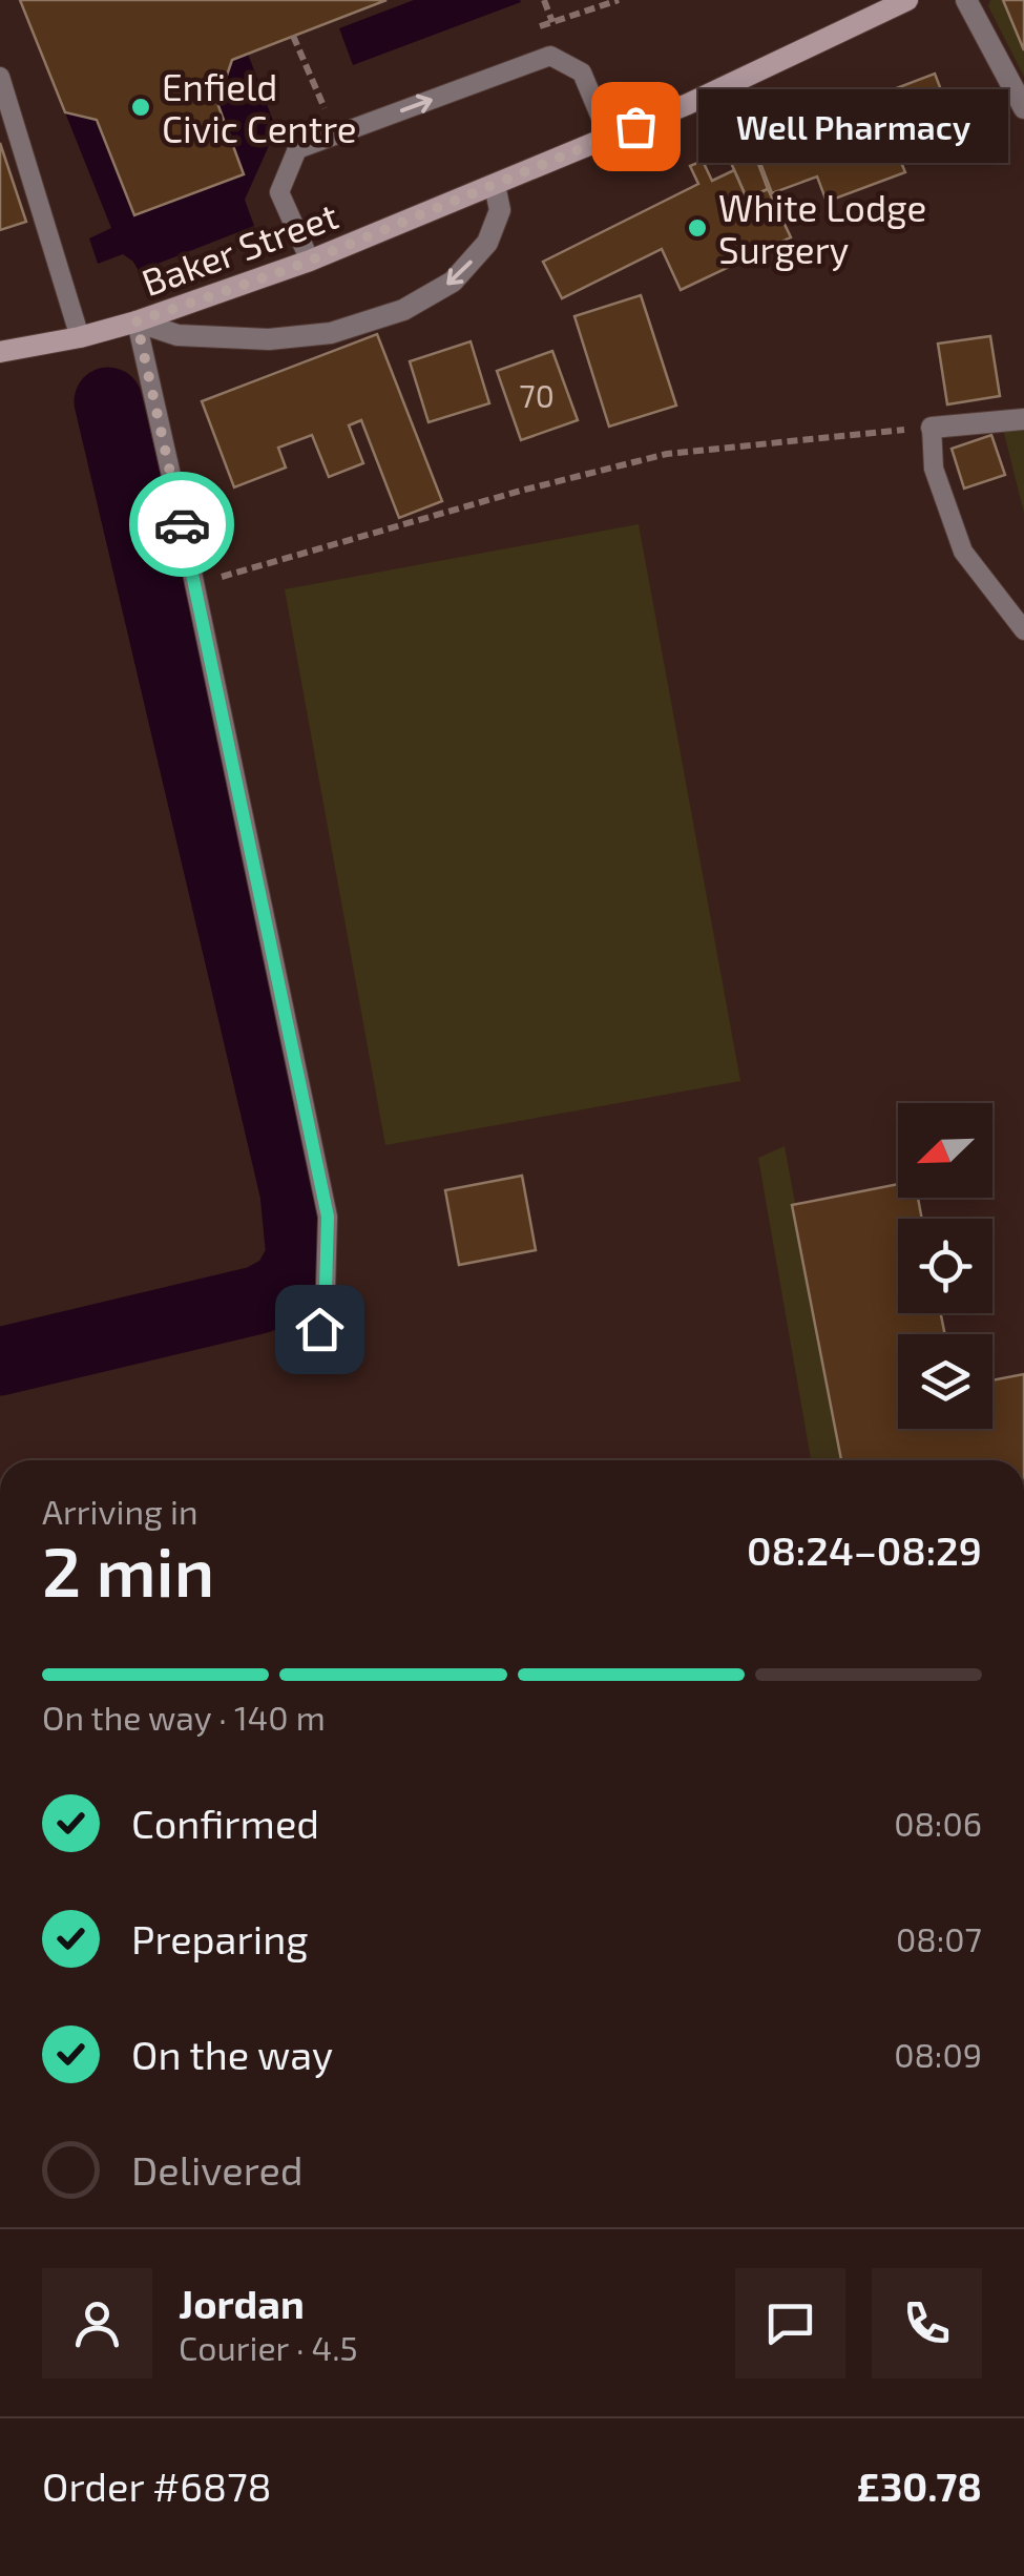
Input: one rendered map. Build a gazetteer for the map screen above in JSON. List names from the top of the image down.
{
  "streets": {
    "street": ["Baker Street"]
  },
  "places": ["Enfield Civic Centre", "Well Pharmacy", "White Lodge Surgery"],
  "house_numbers": ["70"],
  "north": "bottom left",
  "page": {
    "bubble": "Well Pharmacy",
    "heading": ["2 min", "Arriving in", "08:24–08:29"],
    "panel": [
      "Jordan",
      "Courier · 4.5",
      "Order #6878",
      "£30.78"
    ],
    "bar": "On the way · 140 m",
    "list": [
      ["Confirmed", "08:06"],
      ["Preparing", "08:07"],
      ["On the way", "08:09"],
      "Delivered"
    ]
  }
}
